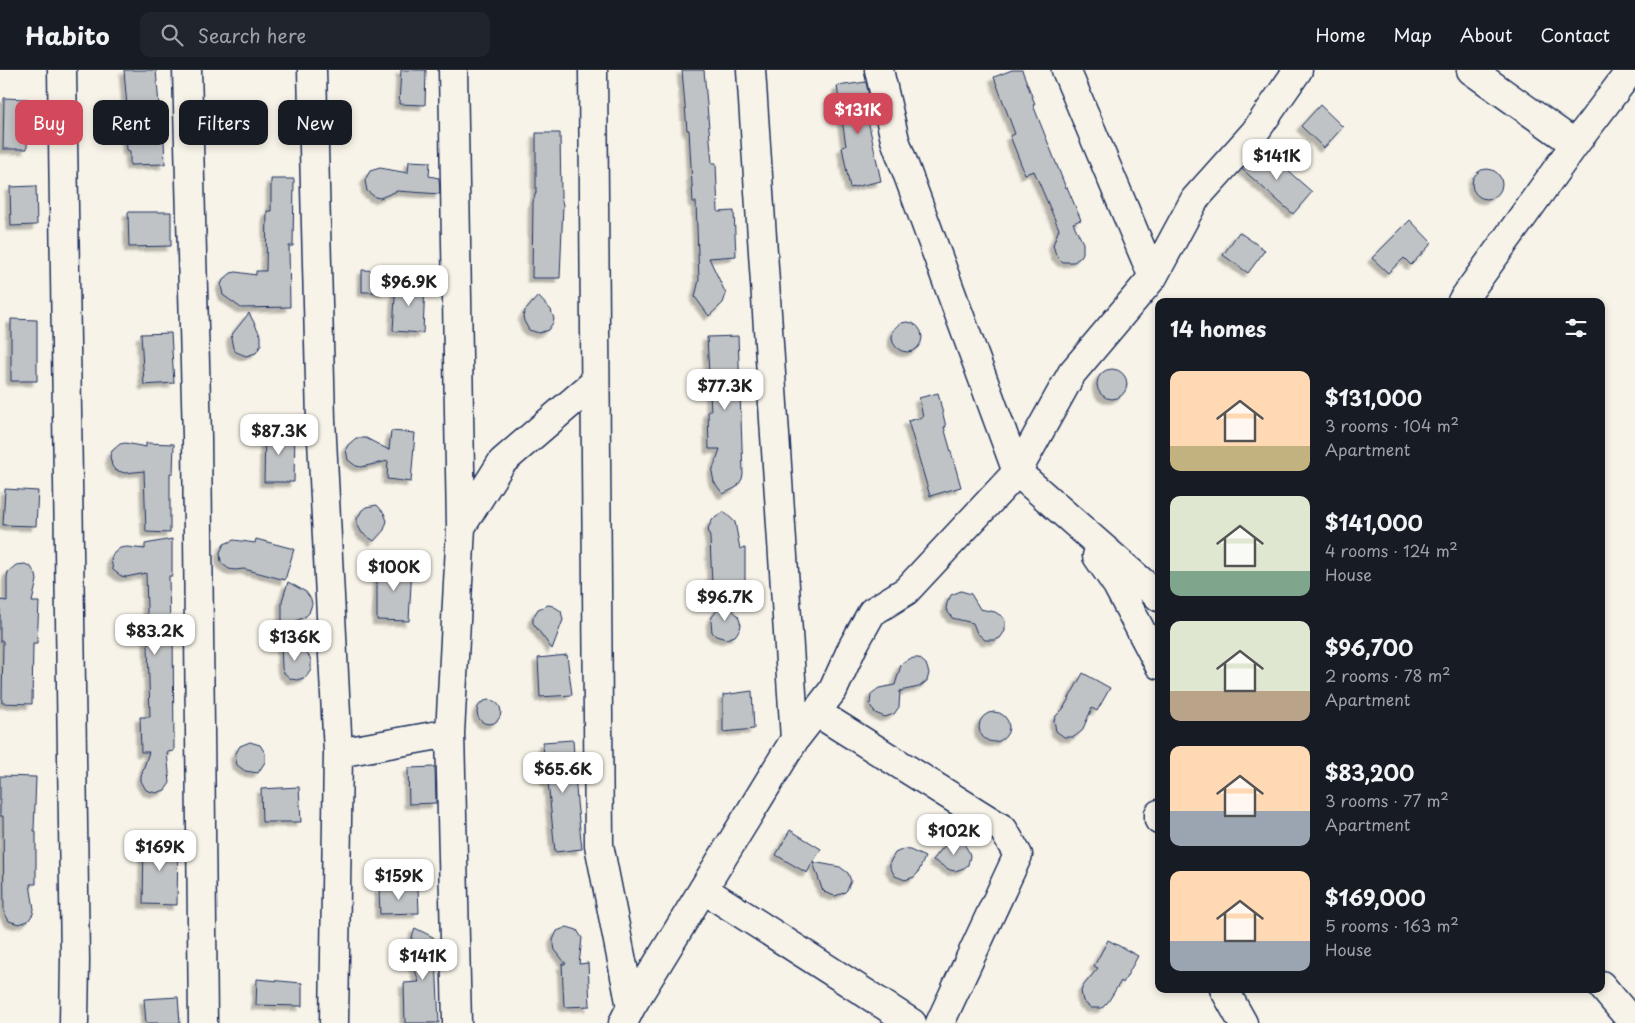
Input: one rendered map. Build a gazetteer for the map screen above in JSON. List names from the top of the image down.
{
  "page": {
    "header": "Habito",
    "search": "Search here",
    "nav": [
      "Home",
      "Map",
      "About",
      "Contact"
    ],
    "price": [
      "$131K",
      "$141K",
      "$96.9K",
      "$77.3K",
      "$87.3K",
      "$100K",
      "$96.7K",
      "$83.2K",
      "$136K",
      "$65.6K",
      "$102K",
      "$169K",
      "$159K",
      "$141K"
    ],
    "chip": [
      "Buy",
      "Rent",
      "Filters",
      "New"
    ],
    "heading": "14 homes",
    "list": [
      {
        "name": "$131,000",
        "note": "3 rooms · 104 m² · Apartment"
      },
      {
        "name": "$141,000",
        "note": "4 rooms · 124 m² · House"
      },
      {
        "name": "$96,700",
        "note": "2 rooms · 78 m² · Apartment"
      },
      {
        "name": "$83,200",
        "note": "3 rooms · 77 m² · Apartment"
      },
      {
        "name": "$169,000",
        "note": "5 rooms · 163 m² · House"
      }
    ]
  }
}
